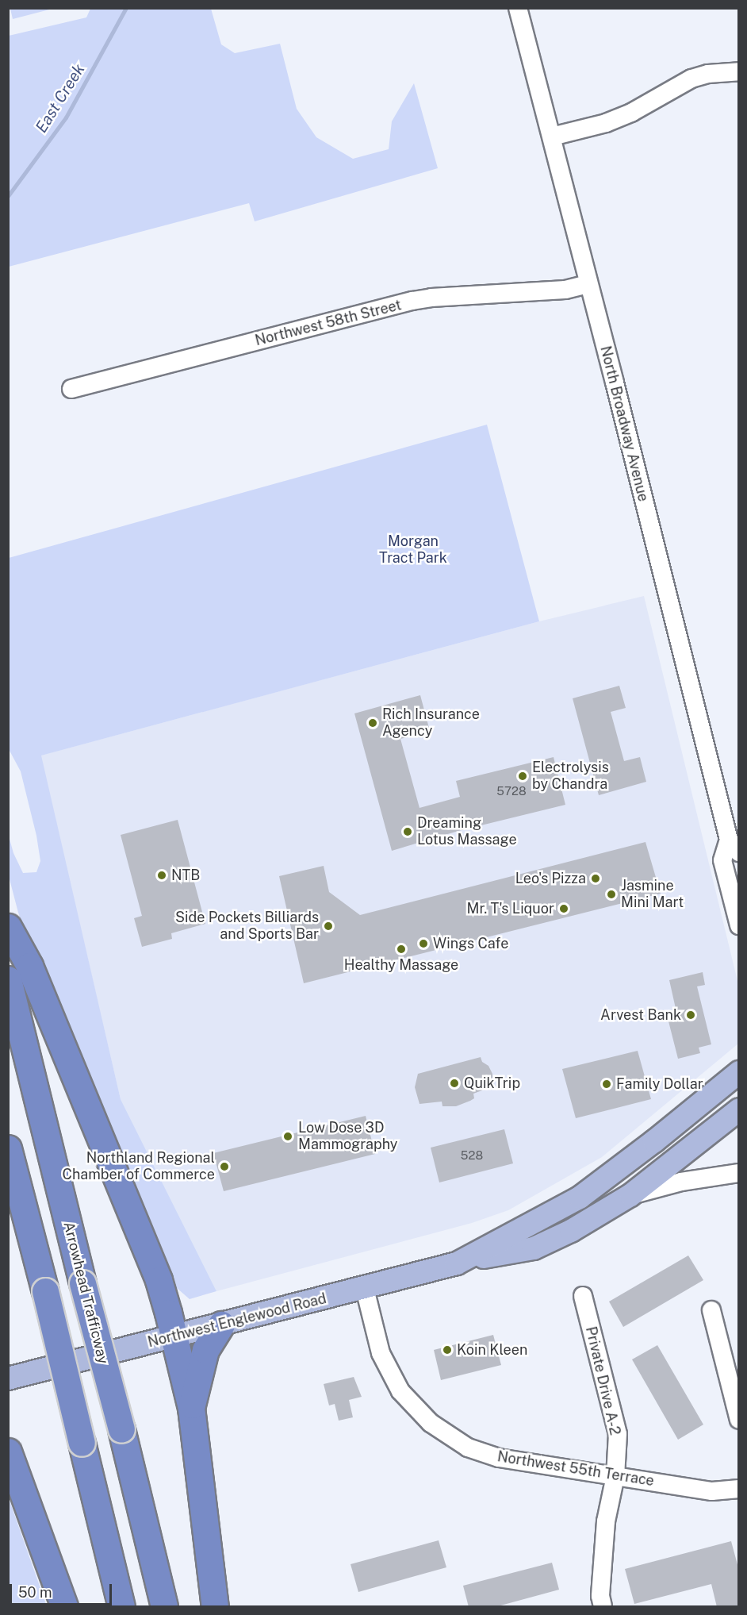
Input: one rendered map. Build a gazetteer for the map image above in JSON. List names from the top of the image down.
{
  "streets": {
    "highway": ["Arrowhead Trafficway"],
    "main road": ["Northwest Englewood Road"],
    "street": [
      "Northwest 58th Street",
      "North Broadway Avenue",
      "Private Drive A-2",
      "Northwest 55th Terrace"
    ]
  },
  "crossings": [
    ["Northwest 58th Street", "North Broadway Avenue"],
    ["Northwest Englewood Road", "Northwest 55th Terrace"],
    ["Private Drive A-2", "Northwest 55th Terrace"]
  ],
  "water": ["East Creek"],
  "parks": ["Morgan Tract Park"],
  "places": [
    "Rich Insurance Agency",
    "Electrolysis by Chandra",
    "Dreaming Lotus Massage",
    "NTB",
    "Leo's Pizza",
    "Jasmine Mini Mart",
    "Mr. T's Liquor",
    "Side Pockets Billiards and Sports Bar",
    "Wings Cafe",
    "Healthy Massage",
    "Arvest Bank",
    "QuikTrip",
    "Family Dollar",
    "Low Dose 3D Mammography",
    "Northland Regional Chamber of Commerce",
    "Koin Kleen"
  ],
  "house_numbers": ["5728", "528"],
  "scale_bar": "50 m"
}
